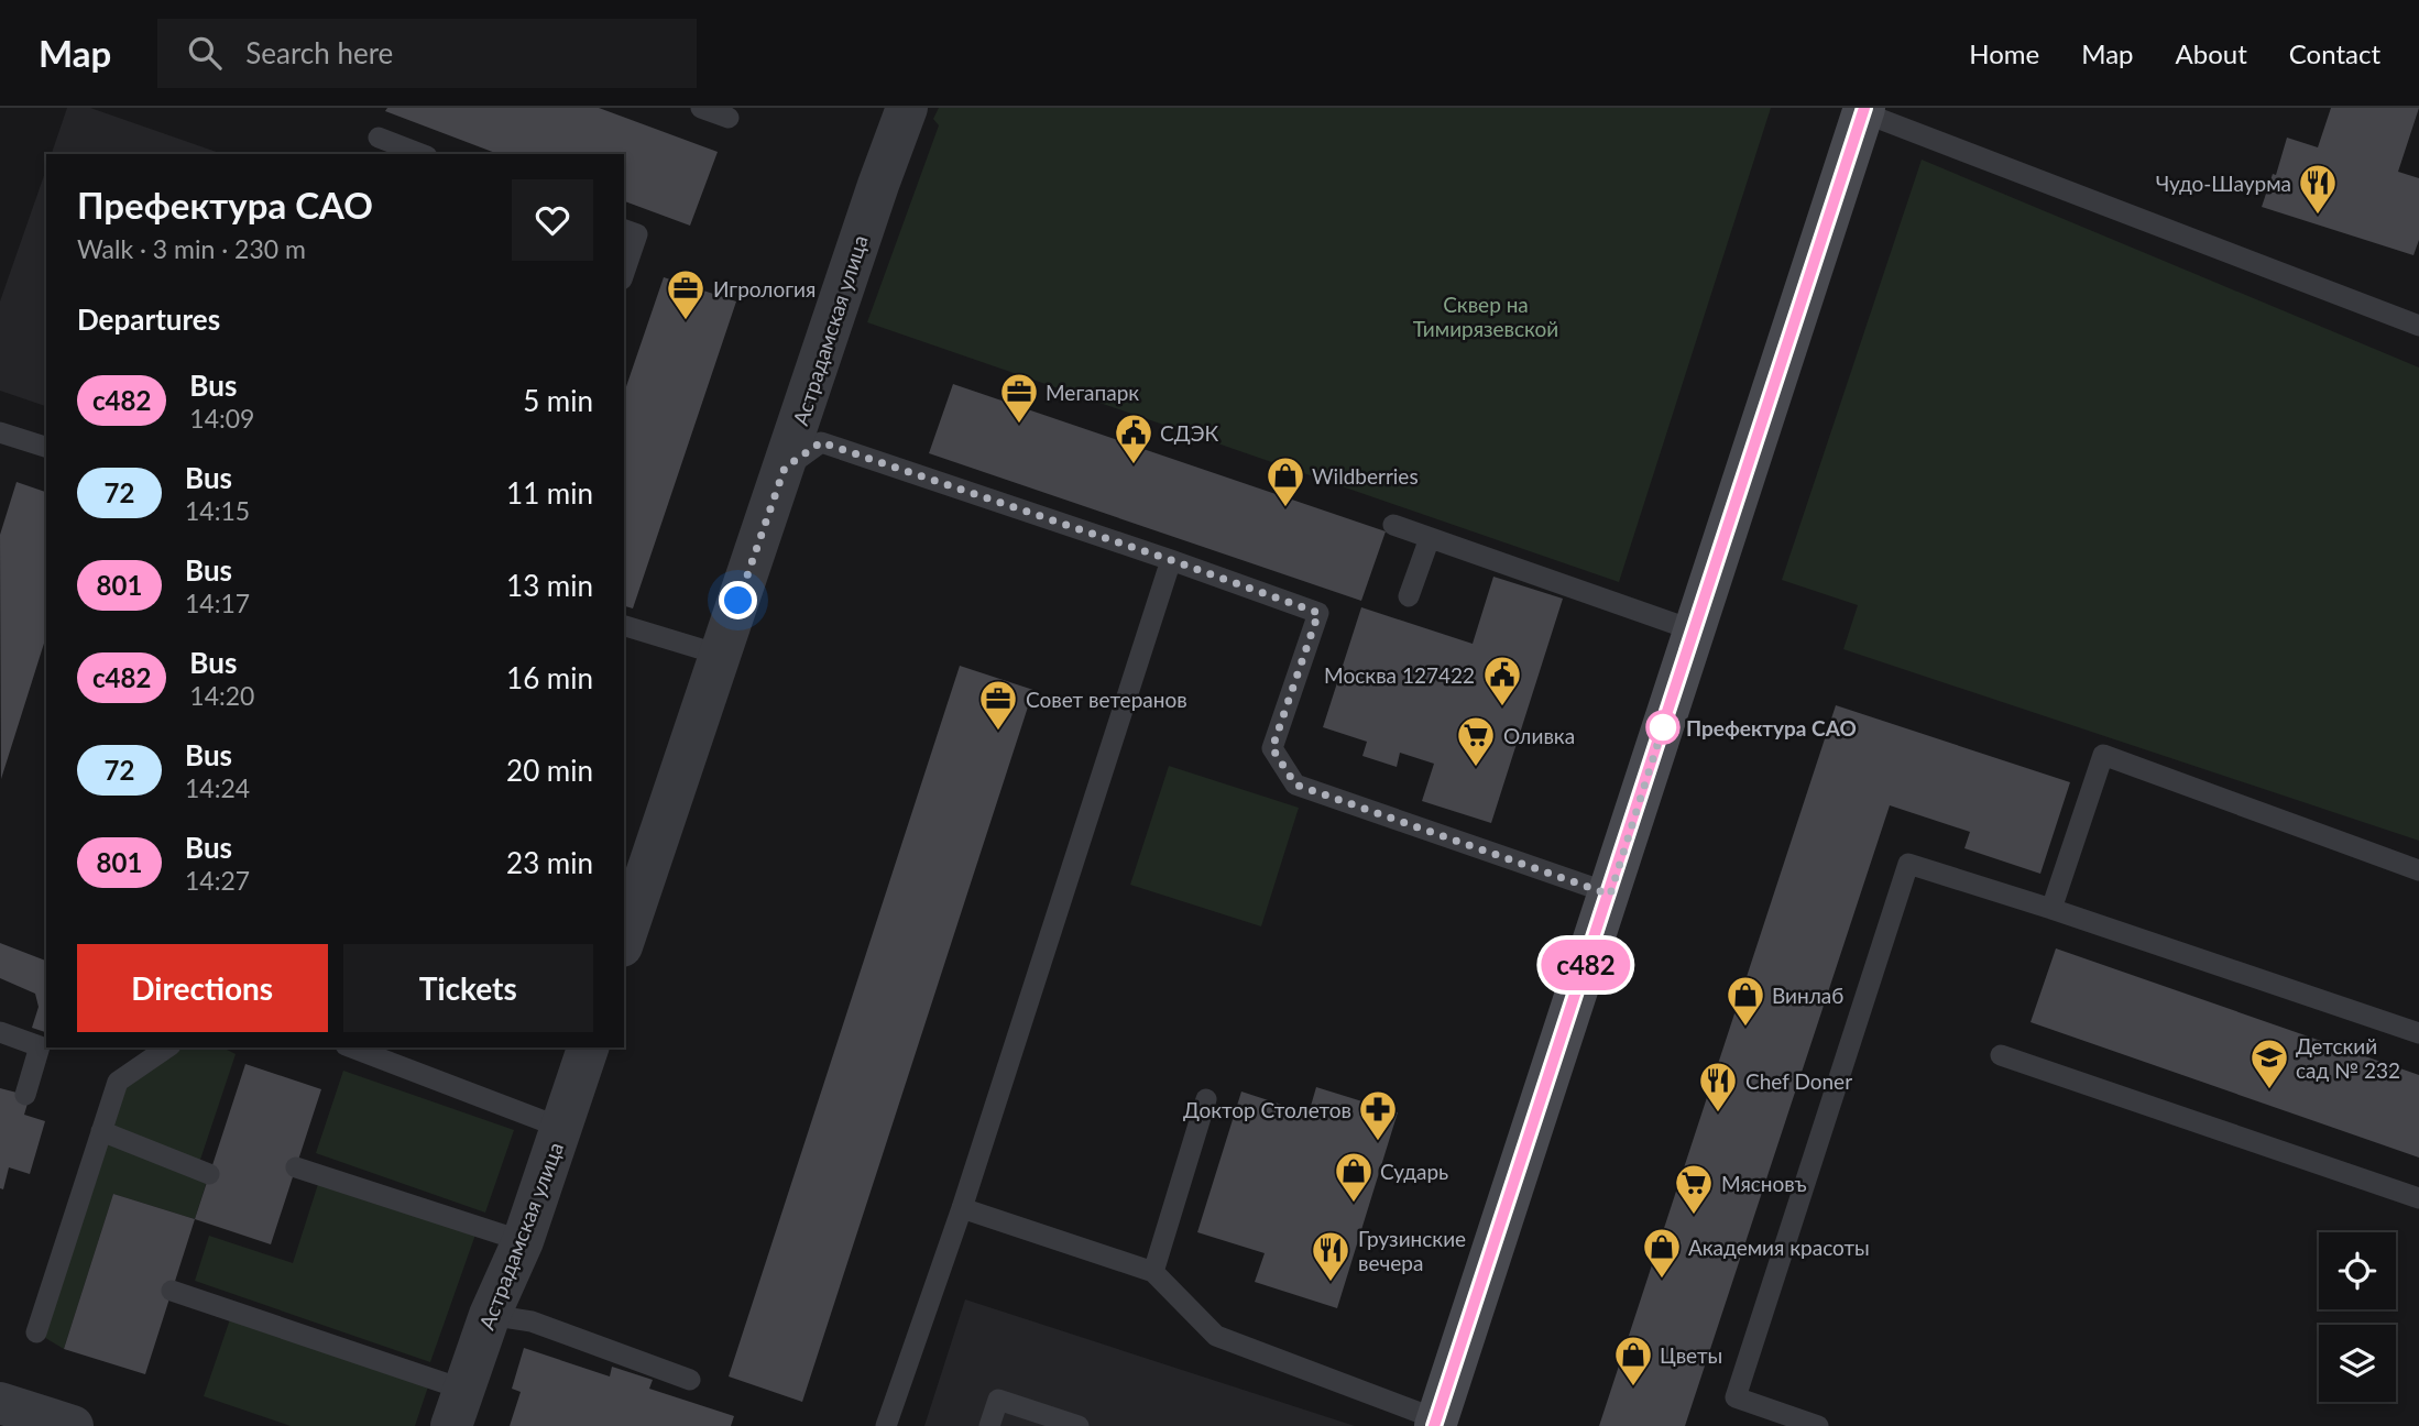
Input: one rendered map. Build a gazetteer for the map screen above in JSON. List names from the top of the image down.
{
  "streets": {
    "street": ["Астрадамская улица"]
  },
  "parks": ["Сквер на Тимирязевской"],
  "places": {
    "restaurant": ["Чудо-Шаурма", "Chef Doner", "Грузинские вечера"],
    "office": ["Игрология", "Мегапарк", "Совет ветеранов"],
    "public building": ["СДЭК", "Москва 127422"],
    "shop": [
      "Wildberries",
      "Винлаб",
      "Сударь",
      "Академия красоты",
      "Цветы"
    ],
    "other": ["Префектура САО"],
    "supermarket": ["Оливка", "Мясновъ"],
    "school or university": ["Детский сад № 232"],
    "pharmacy": ["Доктор Столетов"]
  },
  "lines": ["bus line с482"],
  "page": {
    "header": "Map",
    "search": "Search here",
    "nav": [
      "Home",
      "Map",
      "About",
      "Contact"
    ],
    "on_map": "с482",
    "heading": [
      ["Префектура САО", "Walk · 3 min · 230 m"],
      "Departures"
    ],
    "list": [
      {
        "mark": "с482",
        "name": "Bus",
        "note": "14:09",
        "value": "5 min"
      },
      {
        "mark": "72",
        "name": "Bus",
        "note": "14:15",
        "value": "11 min"
      },
      {
        "mark": "801",
        "name": "Bus",
        "note": "14:17",
        "value": "13 min"
      },
      {
        "mark": "с482",
        "name": "Bus",
        "note": "14:20",
        "value": "16 min"
      },
      {
        "mark": "72",
        "name": "Bus",
        "note": "14:24",
        "value": "20 min"
      },
      {
        "mark": "801",
        "name": "Bus",
        "note": "14:27",
        "value": "23 min"
      }
    ],
    "buttons": ["Directions", "Tickets"]
  }
}
